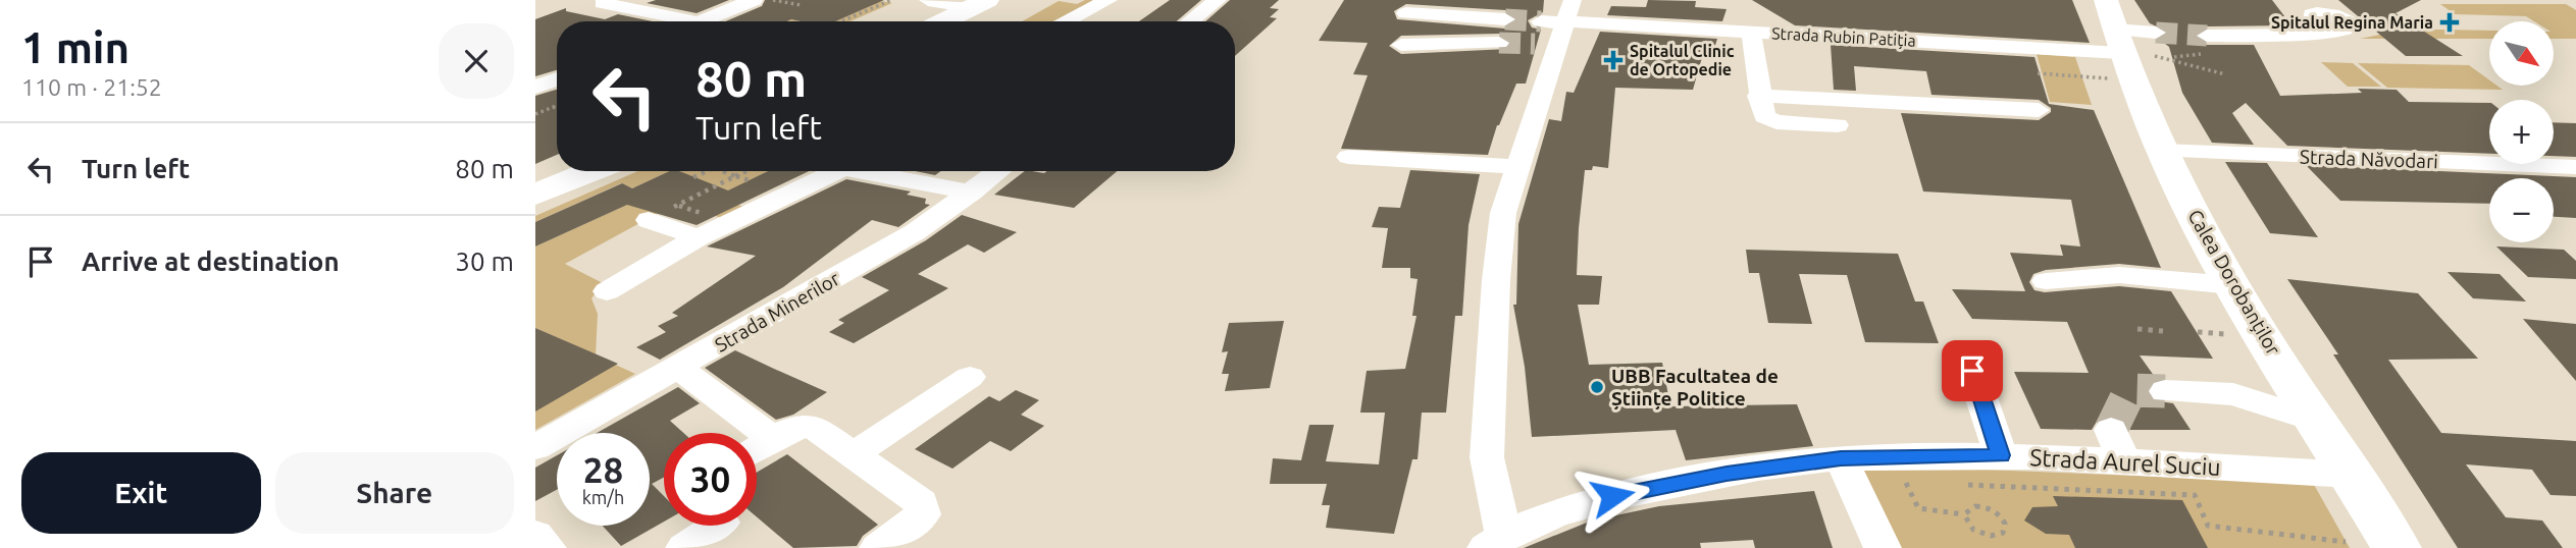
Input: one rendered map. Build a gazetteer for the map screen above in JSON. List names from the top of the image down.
{
  "streets": {
    "main road": ["Calea Dorobanților"],
    "street": [
      "Strada Rubin Patiția",
      "Strada Năvodari",
      "Strada Minerilor",
      "Strada Aurel Suciu"
    ]
  },
  "crossings": [
    ["Strada Rubin Patiția", "Calea Dorobanților"],
    ["Strada Năvodari", "Calea Dorobanților"],
    ["Calea Dorobanților", "Strada Aurel Suciu"]
  ],
  "places": {
    "health": ["Spitalul Regina Maria", "Spitalul Clinic de Ortopedie"],
    "other": ["UBB Facultatea de Științe Politice"]
  },
  "north": "bottom right",
  "page": {
    "heading": ["1 min", "110 m · 21:52"],
    "map_buttons": ["+", "−"],
    "turn": ["80 m", "Turn left"],
    "list": [
      {
        "name": "Turn left",
        "value": "80 m"
      },
      {
        "name": "Arrive at destination",
        "value": "30 m"
      }
    ],
    "speed": "28 km/h",
    "limit": "30",
    "buttons": ["Exit", "Share"]
  }
}
